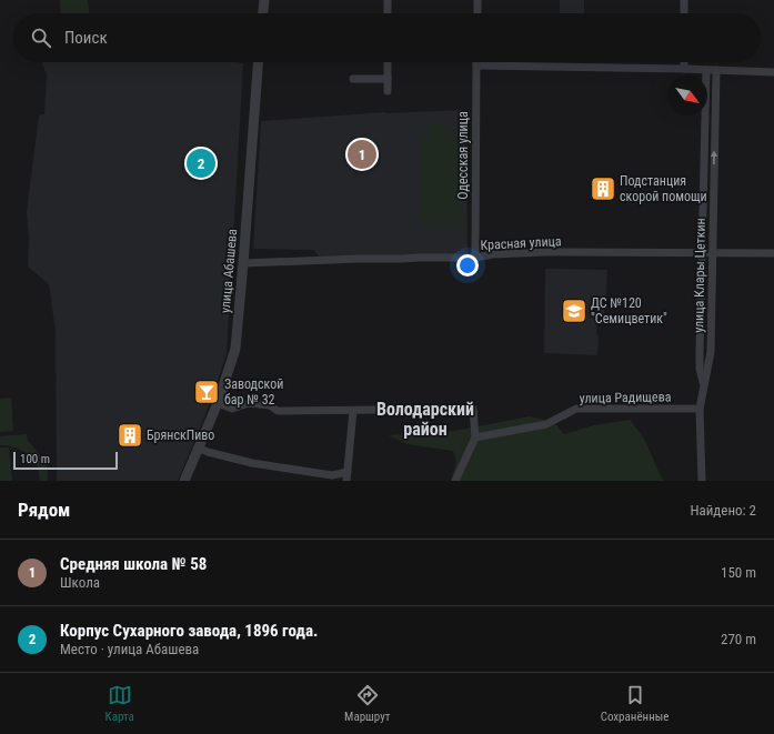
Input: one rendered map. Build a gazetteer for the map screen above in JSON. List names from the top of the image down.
{
  "streets": {
    "street": [
      "Одесская улица",
      "Красная улица",
      "улица Абашева",
      "улица Клары Цеткин",
      "улица Радищева"
    ]
  },
  "crossings": [
    ["Одесская улица", "Красная улица"],
    ["Красная улица", "улица Абашева"],
    ["Красная улица", "улица Клары Цеткин"],
    ["улица Клары Цеткин", "улица Радищева"]
  ],
  "districts": ["Володарский район"],
  "places": {
    "building": ["Подстанция скорой помощи", "БрянскПиво"],
    "school or university": ["ДС №120 \"Семицветик\""],
    "bar": ["Заводской бар № 32"]
  },
  "scale_bar": "100 m",
  "north": "bottom right",
  "page": {
    "search": "Поиск",
    "pins": ["1", "2"],
    "scale": "100 m",
    "heading": ["Рядом", "Найдено: 2"],
    "list": [
      {
        "mark": "1",
        "name": "Средняя школа № 58",
        "note": "Школа",
        "value": "150 m"
      },
      {
        "mark": "2",
        "name": "Корпус Сухарного завода, 1896 года.",
        "note": "Место · улица Абашева",
        "value": "270 m"
      }
    ],
    "nav": ["Карта", "Маршрут", "Сохранённые"]
  }
}
